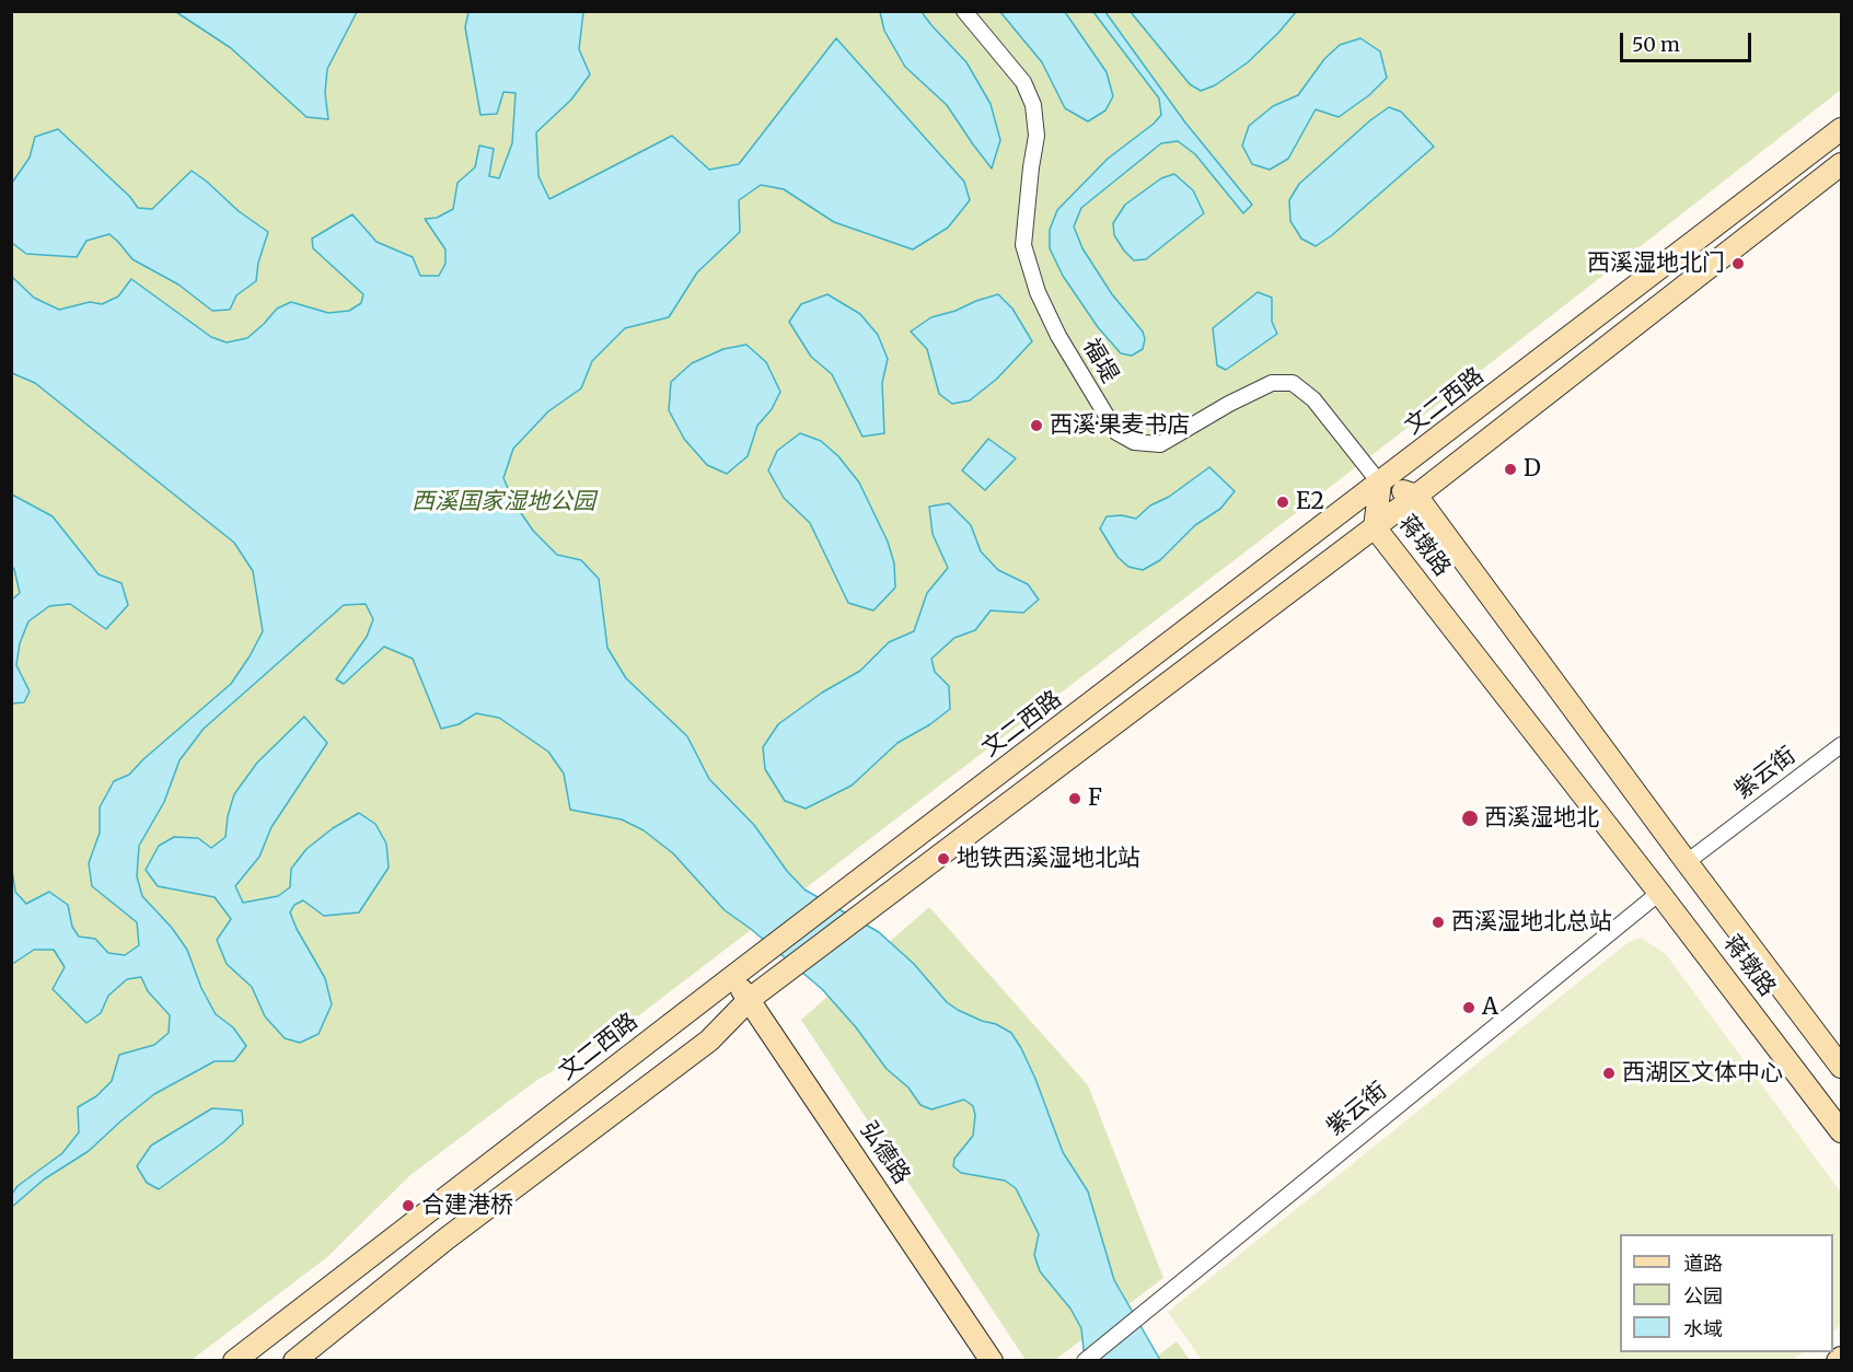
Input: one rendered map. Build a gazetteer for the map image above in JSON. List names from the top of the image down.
{
  "streets": {
    "main road": ["文二西路", "蒋墩路", "弘德路"],
    "street": ["福堤", "紫云街"]
  },
  "crossings": [
    ["福堤", "文二西路"],
    ["福堤", "蒋墩路"],
    ["文二西路", "蒋墩路"],
    ["文二西路", "弘德路"],
    ["蒋墩路", "紫云街"]
  ],
  "parks": ["西溪国家湿地公园"],
  "places": [
    "西溪湿地北门",
    "西溪·果麦书店",
    "D",
    "E2",
    "F",
    "西溪湿地北",
    "地铁西溪湿地北站",
    "西溪湿地北总站",
    "A",
    "西湖区文体中心",
    "合建港桥"
  ],
  "legend": ["道路", "公园", "水域"],
  "scale_bar": "50 m"
}
